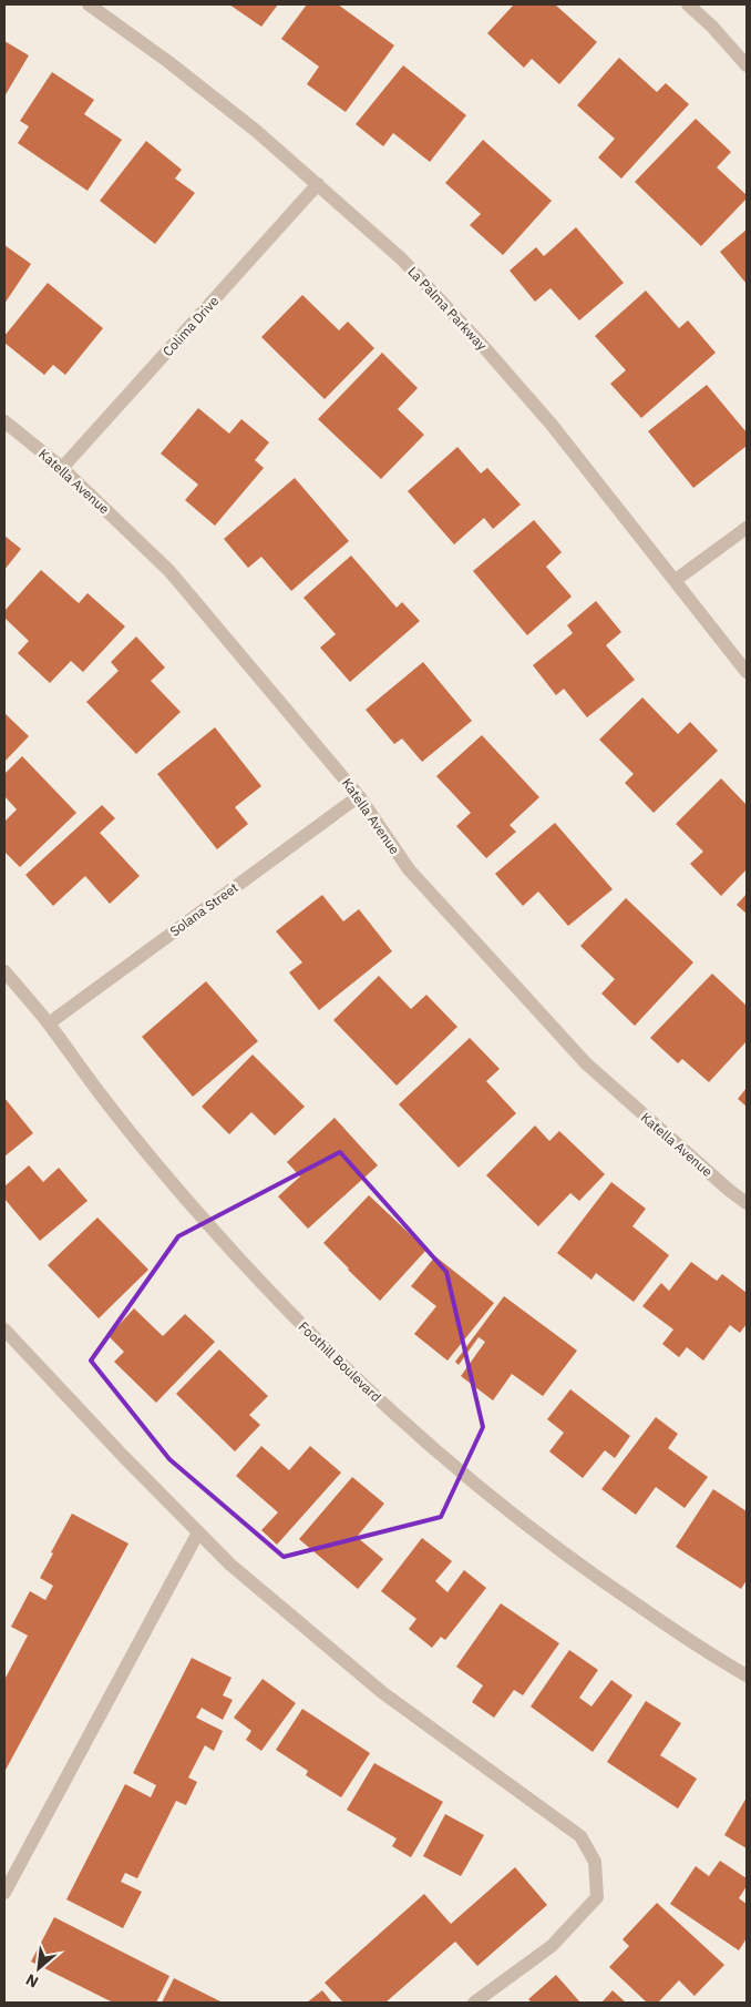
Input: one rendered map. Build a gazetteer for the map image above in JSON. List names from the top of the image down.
{
  "streets": {
    "street": [
      "La Palma Parkway",
      "Colima Drive",
      "Katella Avenue",
      "Solana Street",
      "Foothill Boulevard"
    ]
  },
  "crossings": [
    ["La Palma Parkway", "Colima Drive"],
    ["Colima Drive", "Katella Avenue"],
    ["Katella Avenue", "Solana Street"],
    ["Solana Street", "Foothill Boulevard"]
  ],
  "north": "bottom left"
}
